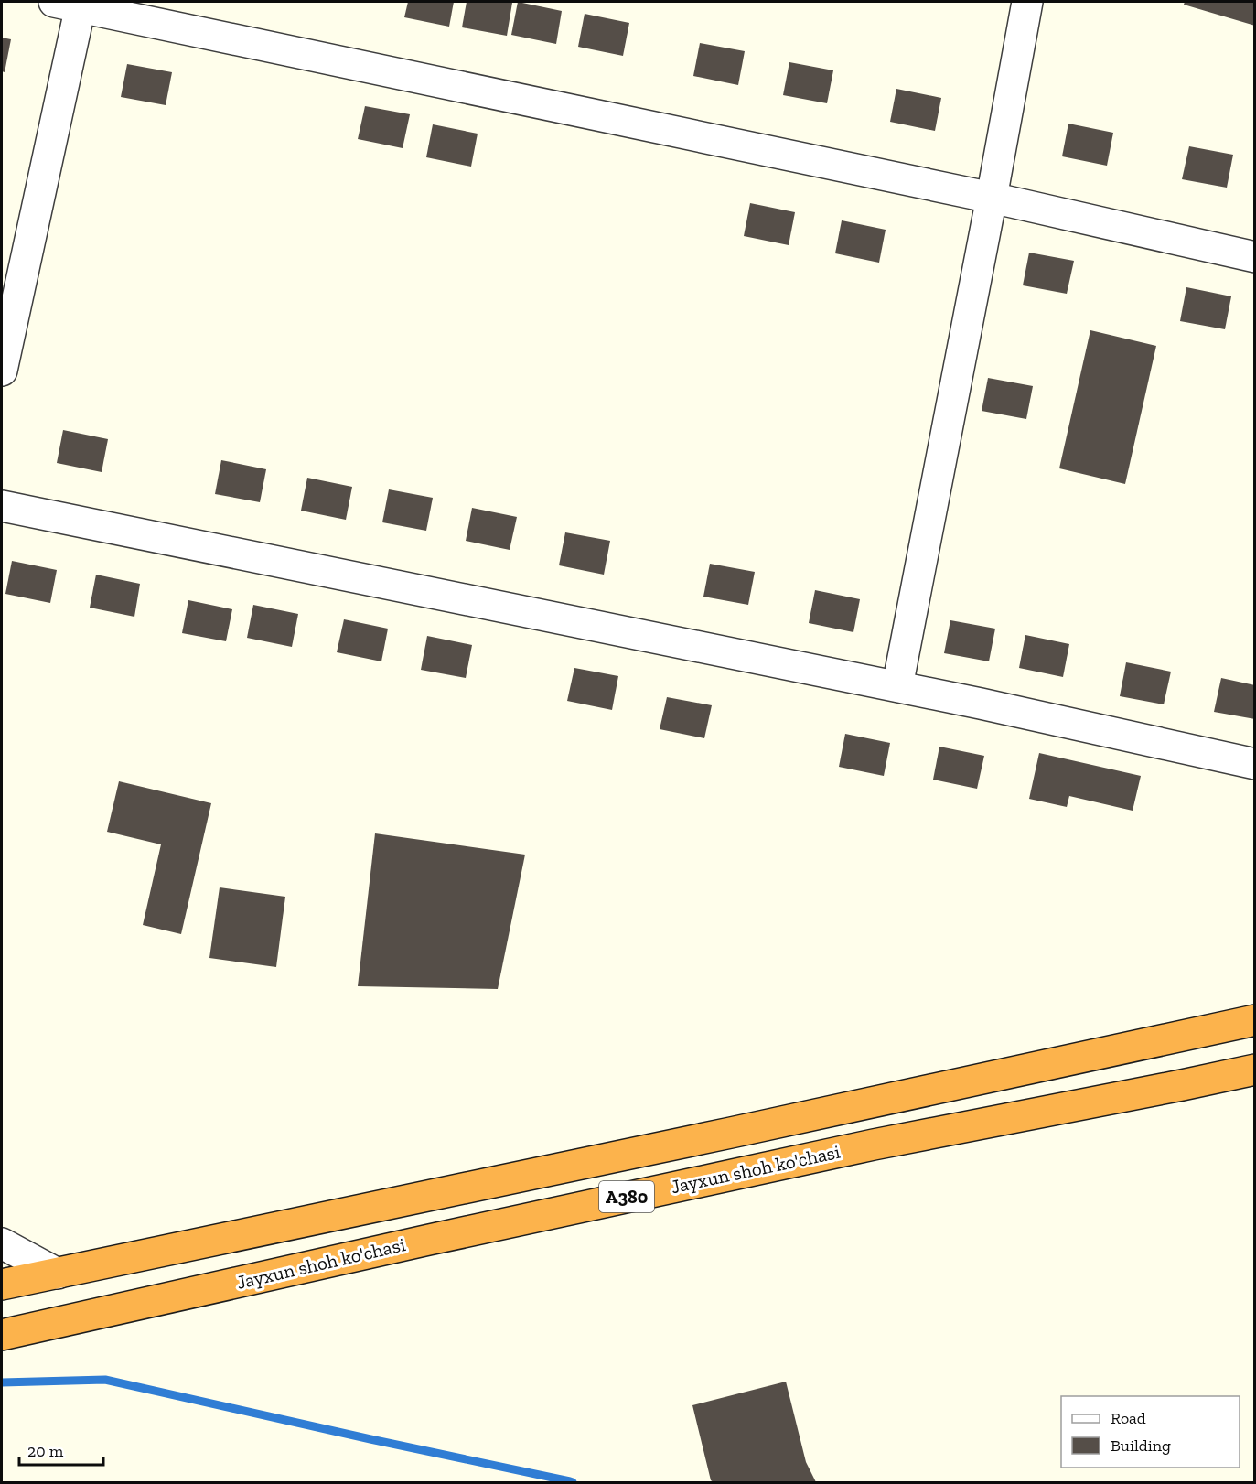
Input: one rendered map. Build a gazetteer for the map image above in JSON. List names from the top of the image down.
{
  "streets": {
    "highway": ["Jayxun shoh ko'chasi", "A380"]
  },
  "legend": ["Road", "Building"],
  "scale_bar": "20 m"
}
